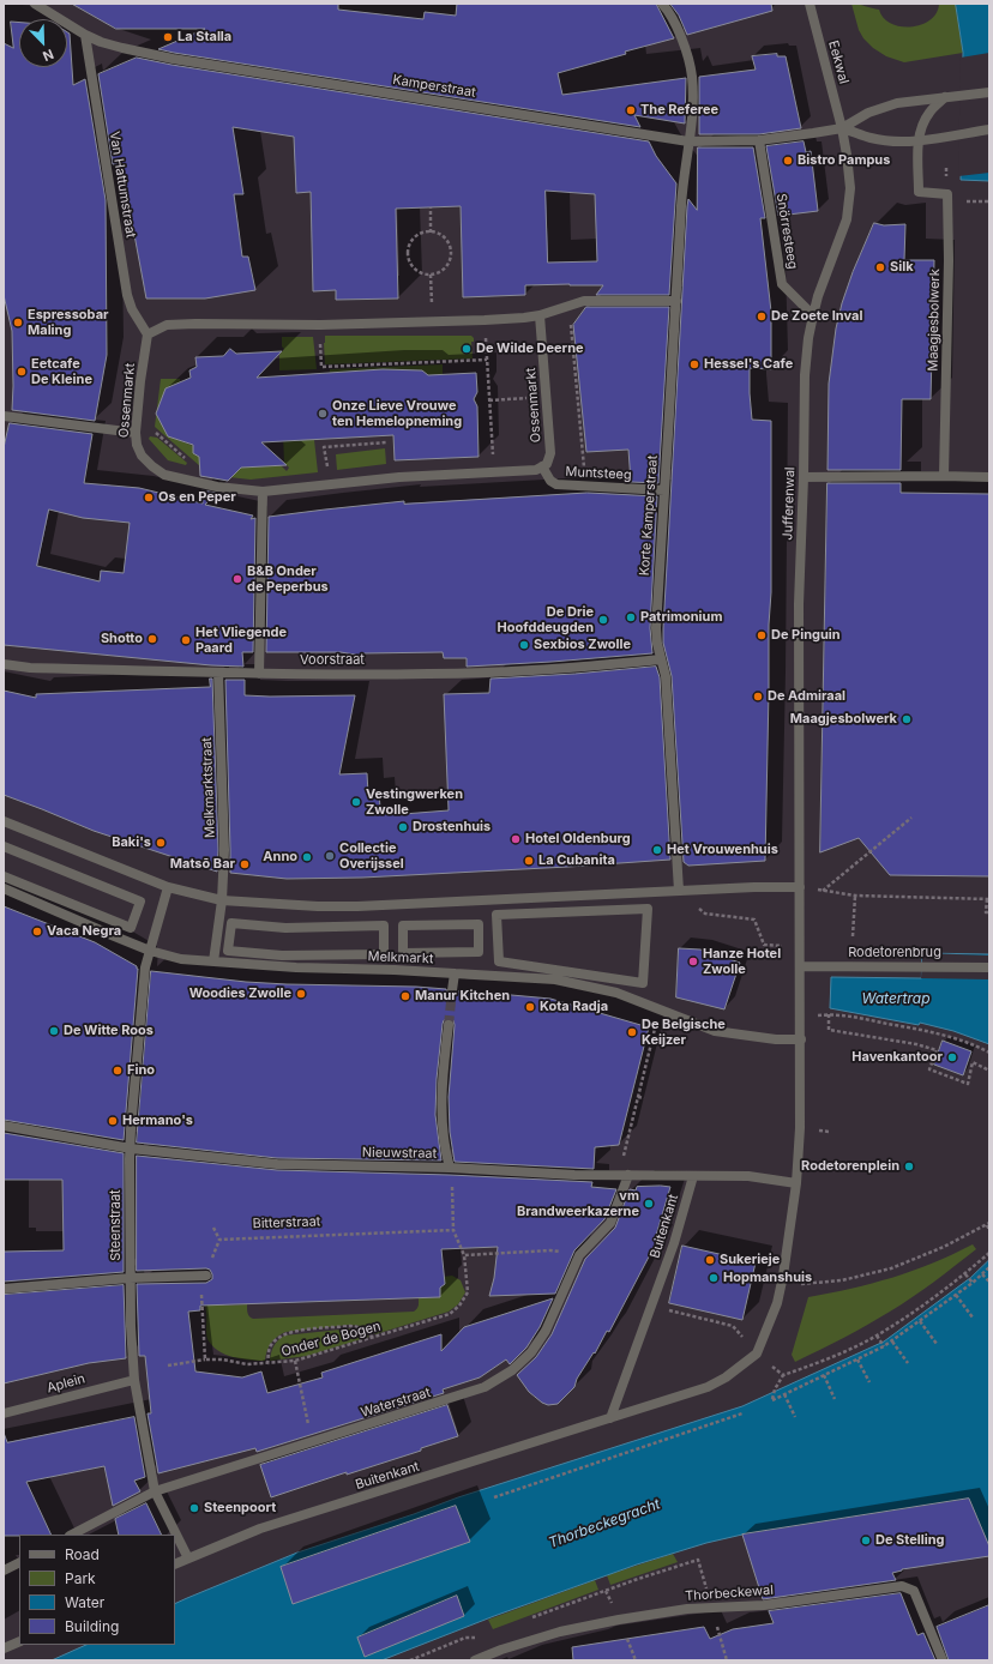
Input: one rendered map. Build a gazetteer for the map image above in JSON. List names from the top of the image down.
{
  "streets": {
    "street": [
      "Eekwal",
      "Kamperstraat",
      "Van Hattumstraat",
      "Snörresteeg",
      "Maagjesbolwerk",
      "Ossenmarkt",
      "Muntsteeg",
      "Jufferenwal",
      "Korte Kamperstraat",
      "Voorstraat",
      "Melkmarktstraat",
      "Rodetorenbrug",
      "Melkmarkt",
      "Nieuwstraat",
      "Steenstraat",
      "Buitenkant",
      "Aplein",
      "Waterstraat",
      "Thorbeckewal"
    ],
    "path": ["Bitterstraat", "Onder de Bogen"]
  },
  "crossings": [
    ["Eekwal", "Kamperstraat"],
    ["Eekwal", "Jufferenwal"],
    ["Kamperstraat", "Van Hattumstraat"],
    ["Kamperstraat", "Snörresteeg"],
    ["Kamperstraat", "Jufferenwal"],
    ["Kamperstraat", "Korte Kamperstraat"],
    ["Van Hattumstraat", "Ossenmarkt"],
    ["Snörresteeg", "Jufferenwal"],
    ["Ossenmarkt", "Muntsteeg"],
    ["Muntsteeg", "Korte Kamperstraat"],
    ["Korte Kamperstraat", "Voorstraat"],
    ["Voorstraat", "Melkmarktstraat"],
    ["Melkmarktstraat", "Melkmarkt"],
    ["Melkmarkt", "Steenstraat"],
    ["Nieuwstraat", "Steenstraat"],
    ["Nieuwstraat", "Buitenkant"],
    ["Nieuwstraat", "Waterstraat"],
    ["Steenstraat", "Buitenkant"],
    ["Steenstraat", "Aplein"],
    ["Steenstraat", "Waterstraat"]
  ],
  "water": ["Watertrap", "Thorbeckegracht"],
  "places": [
    "La Stalla",
    "The Referee",
    "Bistro Pampus",
    "Silk",
    "De Zoete Inval",
    "Espressobar Maling",
    "De Wilde Deerne",
    "Hessel's Cafe",
    "Eetcafe De Kleine",
    "Onze Lieve Vrouwe ten Hemelopneming",
    "Os en Peper",
    "B&B Onder de Peperbus",
    "Patrimonium",
    "De Drie Hoofddeugden",
    "De Pinguin",
    "Shotto",
    "Het Vliegende Paard",
    "Sexbios Zwolle",
    "De Admiraal",
    "Maagjesbolwerk",
    "Vestingwerken Zwolle",
    "Drostenhuis",
    "Hotel Oldenburg",
    "Baki's",
    "Het Vrouwenhuis",
    "Collectie Overijssel",
    "Anno",
    "La Cubanita",
    "Matsō Bar",
    "Vaca Negra",
    "Hanze Hotel Zwolle",
    "Woodies Zwolle",
    "Manur Kitchen",
    "Kota Radja",
    "De Witte Roos",
    "De Belgische Keijzer",
    "Havenkantoor",
    "Fino",
    "Hermano's",
    "Rodetorenplein",
    "vm Brandweerkazerne",
    "Sukerieje",
    "Hopmanshuis",
    "Steenpoort",
    "De Stelling"
  ],
  "legend": [
    "Road",
    "Park",
    "Water",
    "Building"
  ],
  "north": "bottom right"
}
